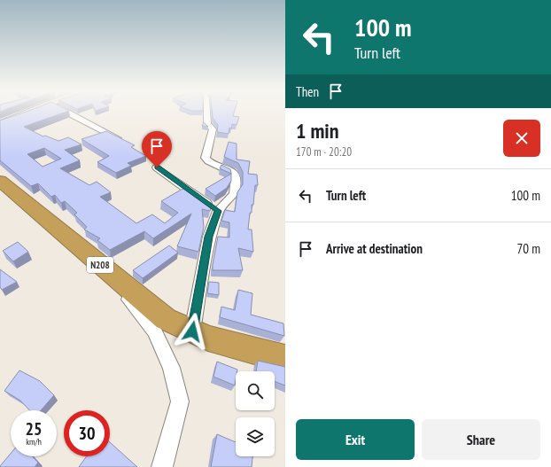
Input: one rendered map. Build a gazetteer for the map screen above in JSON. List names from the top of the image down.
{
  "streets": {
    "highway": ["N208"]
  },
  "page": {
    "turn": ["100 m", "Turn left"],
    "then": "Then",
    "heading": ["1 min", "170 m · 20:20"],
    "list": [
      {
        "name": "Turn left",
        "value": "100 m"
      },
      {
        "name": "Arrive at destination",
        "value": "70 m"
      }
    ],
    "speed": "25 km/h",
    "limit": "30",
    "buttons": ["Exit", "Share"]
  }
}
